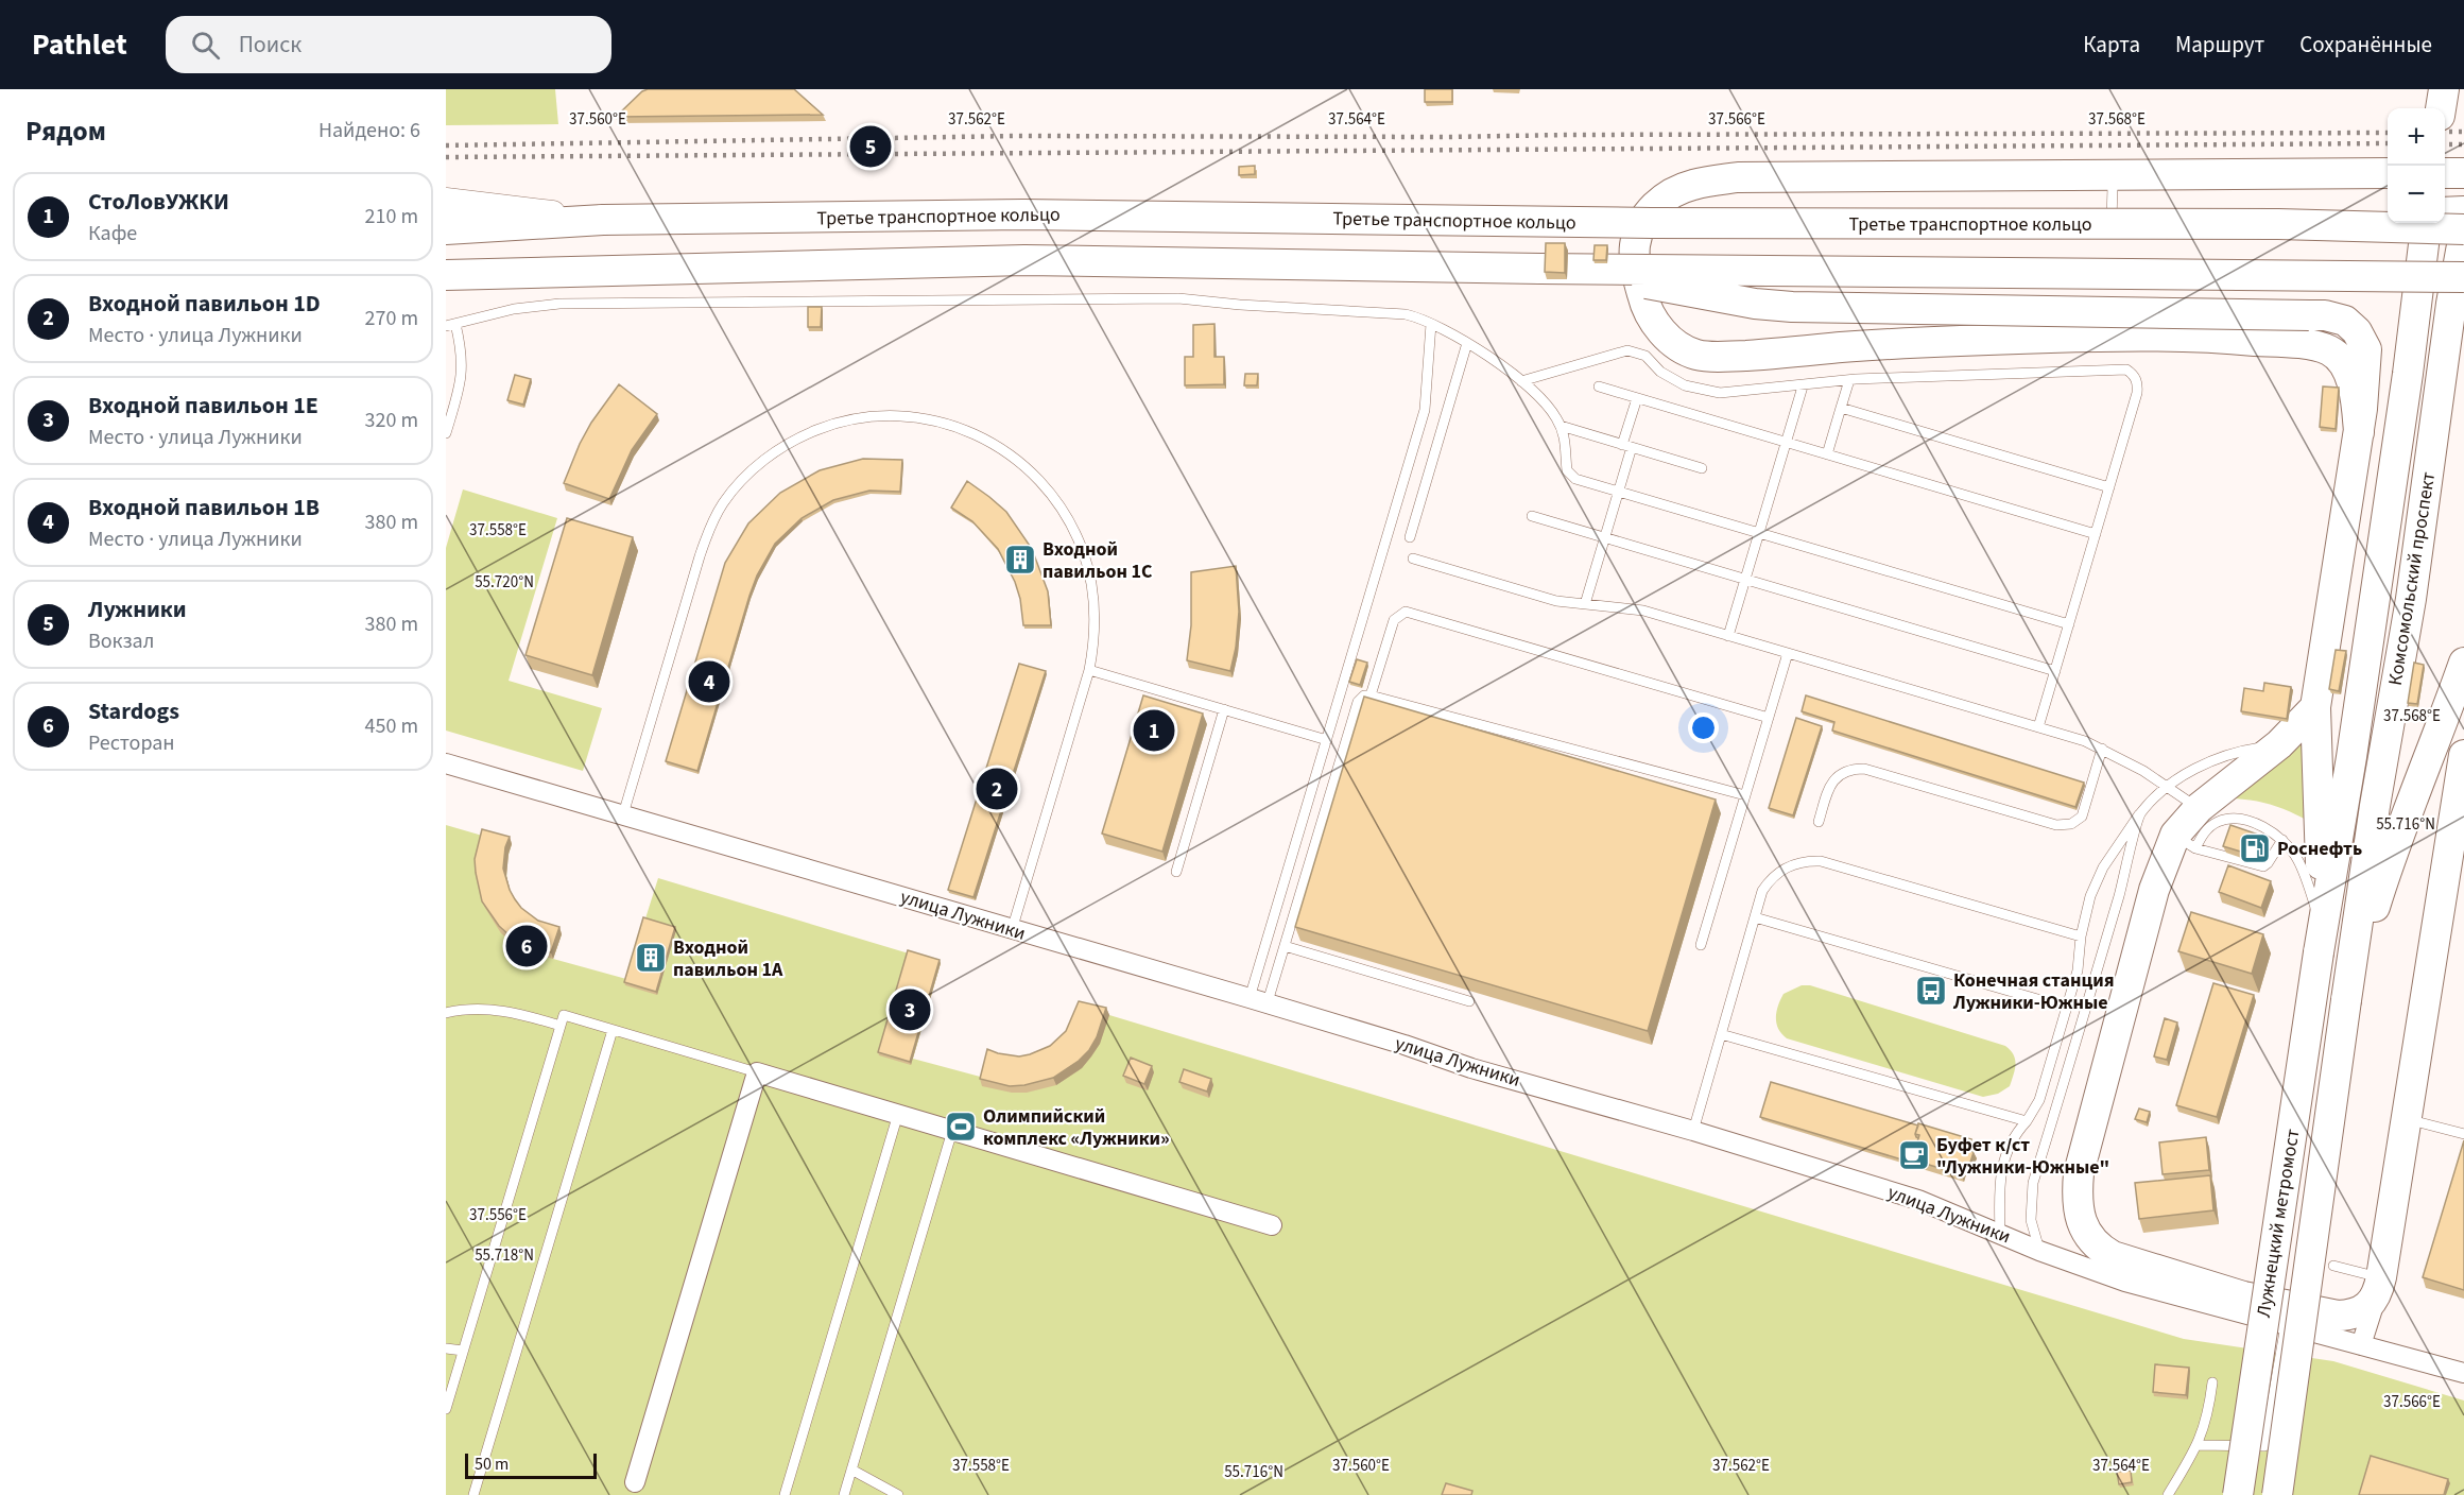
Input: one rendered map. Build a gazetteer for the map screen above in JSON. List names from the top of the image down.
{
  "streets": {
    "main road": ["Третье транспортное кольцо", "Комсомольский проспект", "Лужнецкий метромост"],
    "street": ["улица Лужники"]
  },
  "crossings": [
    ["Третье транспортное кольцо", "Комсомольский проспект"],
    ["Комсомольский проспект", "Лужнецкий метромост"]
  ],
  "places": {
    "building": ["Входной павильон 1C", "Входной павильон 1A"],
    "fuel station": ["Роснефть"],
    "bus stop": ["Конечная станция Лужники-Южные"],
    "sports": ["Олимпийский комплекс «Лужники»"],
    "cafe": ["Буфет к/ст \"Лужники-Южные\""]
  },
  "scale_bar": "50 m",
  "page": {
    "header": "Pathlet",
    "search": "Поиск",
    "nav": ["Карта", "Маршрут", "Сохранённые"],
    "heading": ["Рядом", "Найдено: 6"],
    "map_buttons": ["+", "−"],
    "pins": [
      "5",
      "4",
      "1",
      "2",
      "6",
      "3"
    ],
    "list": [
      {
        "mark": "1",
        "name": "СтоЛовУЖКИ",
        "note": "Кафе",
        "value": "210 m"
      },
      {
        "mark": "2",
        "name": "Входной павильон 1D",
        "note": "Место · улица Лужники",
        "value": "270 m"
      },
      {
        "mark": "3",
        "name": "Входной павильон 1E",
        "note": "Место · улица Лужники",
        "value": "320 m"
      },
      {
        "mark": "4",
        "name": "Входной павильон 1B",
        "note": "Место · улица Лужники",
        "value": "380 m"
      },
      {
        "mark": "5",
        "name": "Лужники",
        "note": "Вокзал",
        "value": "380 m"
      },
      {
        "mark": "6",
        "name": "Stardogs",
        "note": "Ресторан",
        "value": "450 m"
      }
    ],
    "scale": "50 m"
  },
  "coordinates": [
    "37.560°E",
    "37.562°E",
    "37.564°E",
    "37.566°E",
    "37.568°E",
    "37.558°E",
    "55.720°N",
    "55.716°N",
    "37.556°E",
    "55.718°N"
  ]
}
